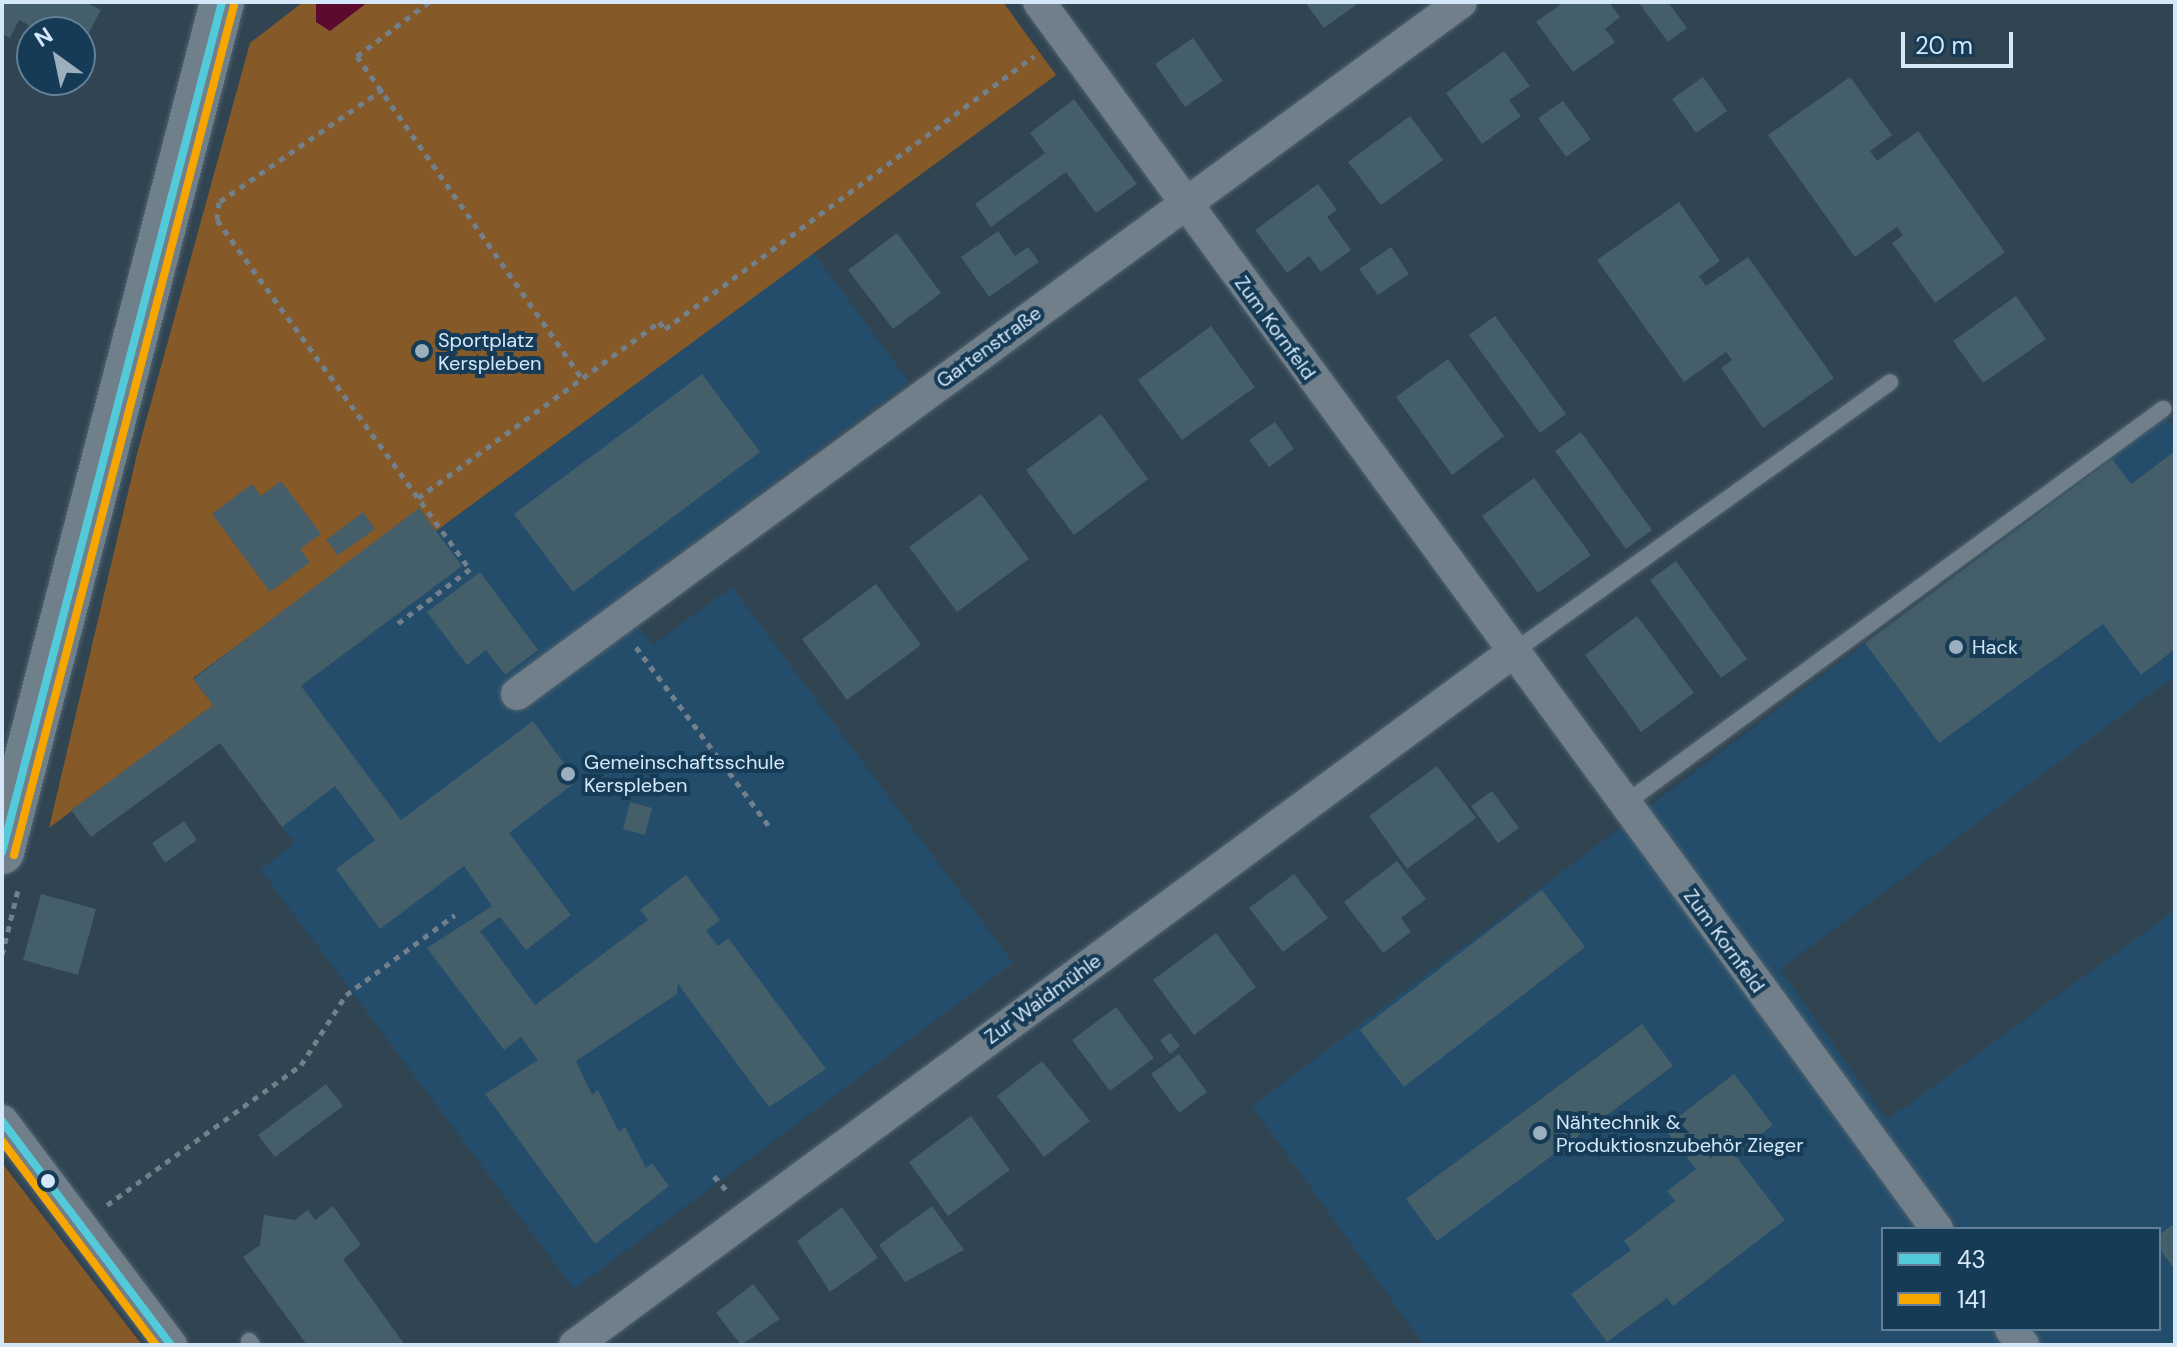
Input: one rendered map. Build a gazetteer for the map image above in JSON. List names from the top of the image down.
{
  "streets": {
    "street": ["Zum Kornfeld", "Gartenstraße", "Zur Waidmühle"]
  },
  "crossings": [
    ["Zum Kornfeld", "Gartenstraße"],
    ["Zum Kornfeld", "Zur Waidmühle"]
  ],
  "places": [
    "Sportplatz Kerspleben",
    "Hack",
    "Gemeinschaftsschule Kerspleben",
    "Nähtechnik & Produktiosnzubehör Zieger"
  ],
  "lines": ["transit line 43", "transit line 141"],
  "legend": ["43", "141"],
  "scale_bar": "20 m",
  "north": "top left"
}
